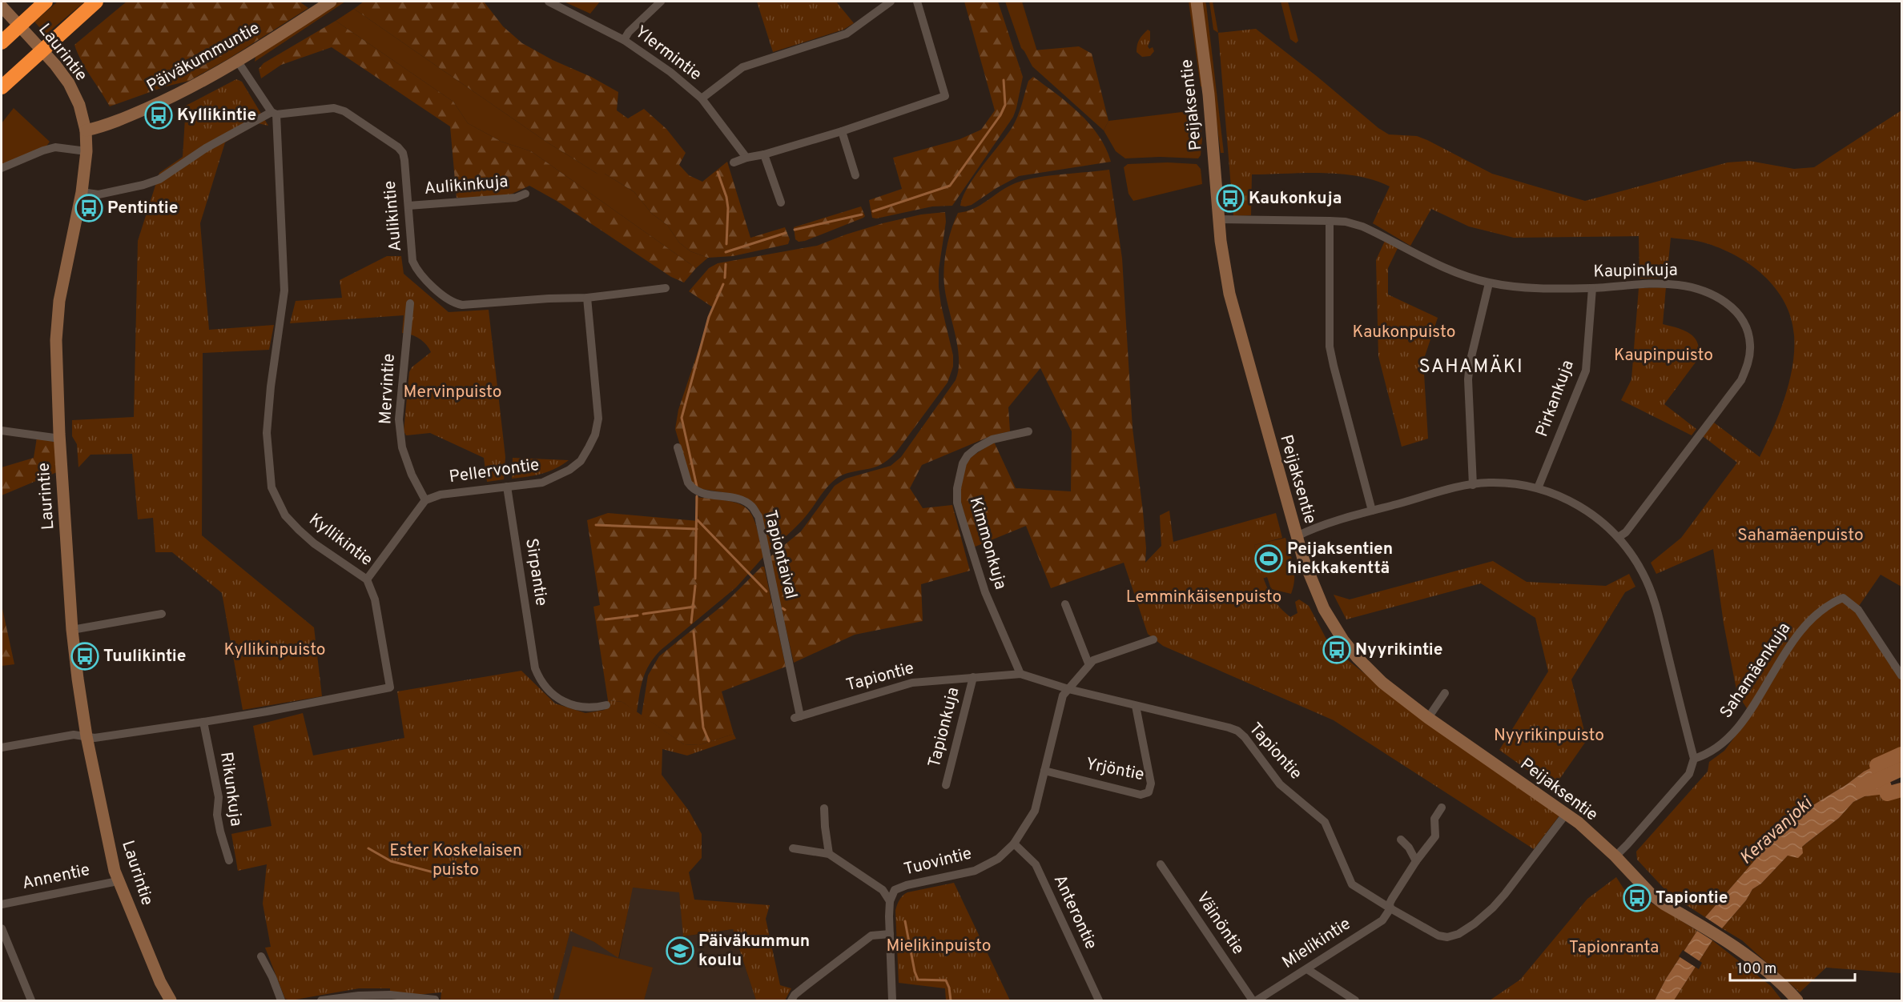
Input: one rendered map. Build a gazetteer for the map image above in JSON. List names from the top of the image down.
{
  "streets": {
    "street": [
      "Laurintie",
      "Ylermintie",
      "Päiväkummuntie",
      "Peijaksentie",
      "Aulikinkuja",
      "Aulikintie",
      "Kaupinkuja",
      "Mervintie",
      "Pirkankuja",
      "Pellervontie",
      "Kyllikintie",
      "Kimmonkuja",
      "Tapiontaival",
      "Sirpantie",
      "Sahamäenkuja",
      "Tapiontie",
      "Tapionkuja",
      "Yrjöntie",
      "Rikunkuja",
      "Tuovintie",
      "Annentie",
      "Anterontie",
      "Väinöntie",
      "Mielikintie"
    ]
  },
  "crossings": [
    ["Laurintie", "Päiväkummuntie"],
    ["Laurintie", "Annentie"],
    ["Peijaksentie", "Tapiontie"],
    ["Aulikinkuja", "Aulikintie"],
    ["Aulikintie", "Pellervontie"],
    ["Aulikintie", "Kyllikintie"],
    ["Kaupinkuja", "Pirkankuja"],
    ["Mervintie", "Pellervontie"],
    ["Pellervontie", "Sirpantie"],
    ["Kyllikintie", "Rikunkuja"],
    ["Kimmonkuja", "Tapiontie"],
    ["Tapiontaival", "Tapiontie"],
    ["Tapiontie", "Tapionkuja"],
    ["Tapiontie", "Yrjöntie"],
    ["Tapiontie", "Tuovintie"],
    ["Tapiontie", "Mielikintie"],
    ["Yrjöntie", "Tuovintie"],
    ["Tuovintie", "Anterontie"]
  ],
  "districts": ["SAHAMÄKI"],
  "water": ["Keravanjoki"],
  "parks": [
    "Kaukonpuisto",
    "Kaupinpuisto",
    "Mervinpuisto",
    "Sahamäenpuisto",
    "Lemminkäisenpuisto",
    "Kyllikinpuisto",
    "Nyyrikinpuisto",
    "Ester Koskelaisen puisto",
    "Mielikinpuisto",
    "Tapionranta"
  ],
  "places": {
    "bus stop": [
      "Kyllikintie",
      "Kaukonkuja",
      "Pentintie",
      "Nyyrikintie",
      "Tuulikintie",
      "Tapiontie"
    ],
    "sports": ["Peijaksentien hiekkakenttä"],
    "school or university": ["Päiväkummun koulu"]
  },
  "scale_bar": "100 m"
}
